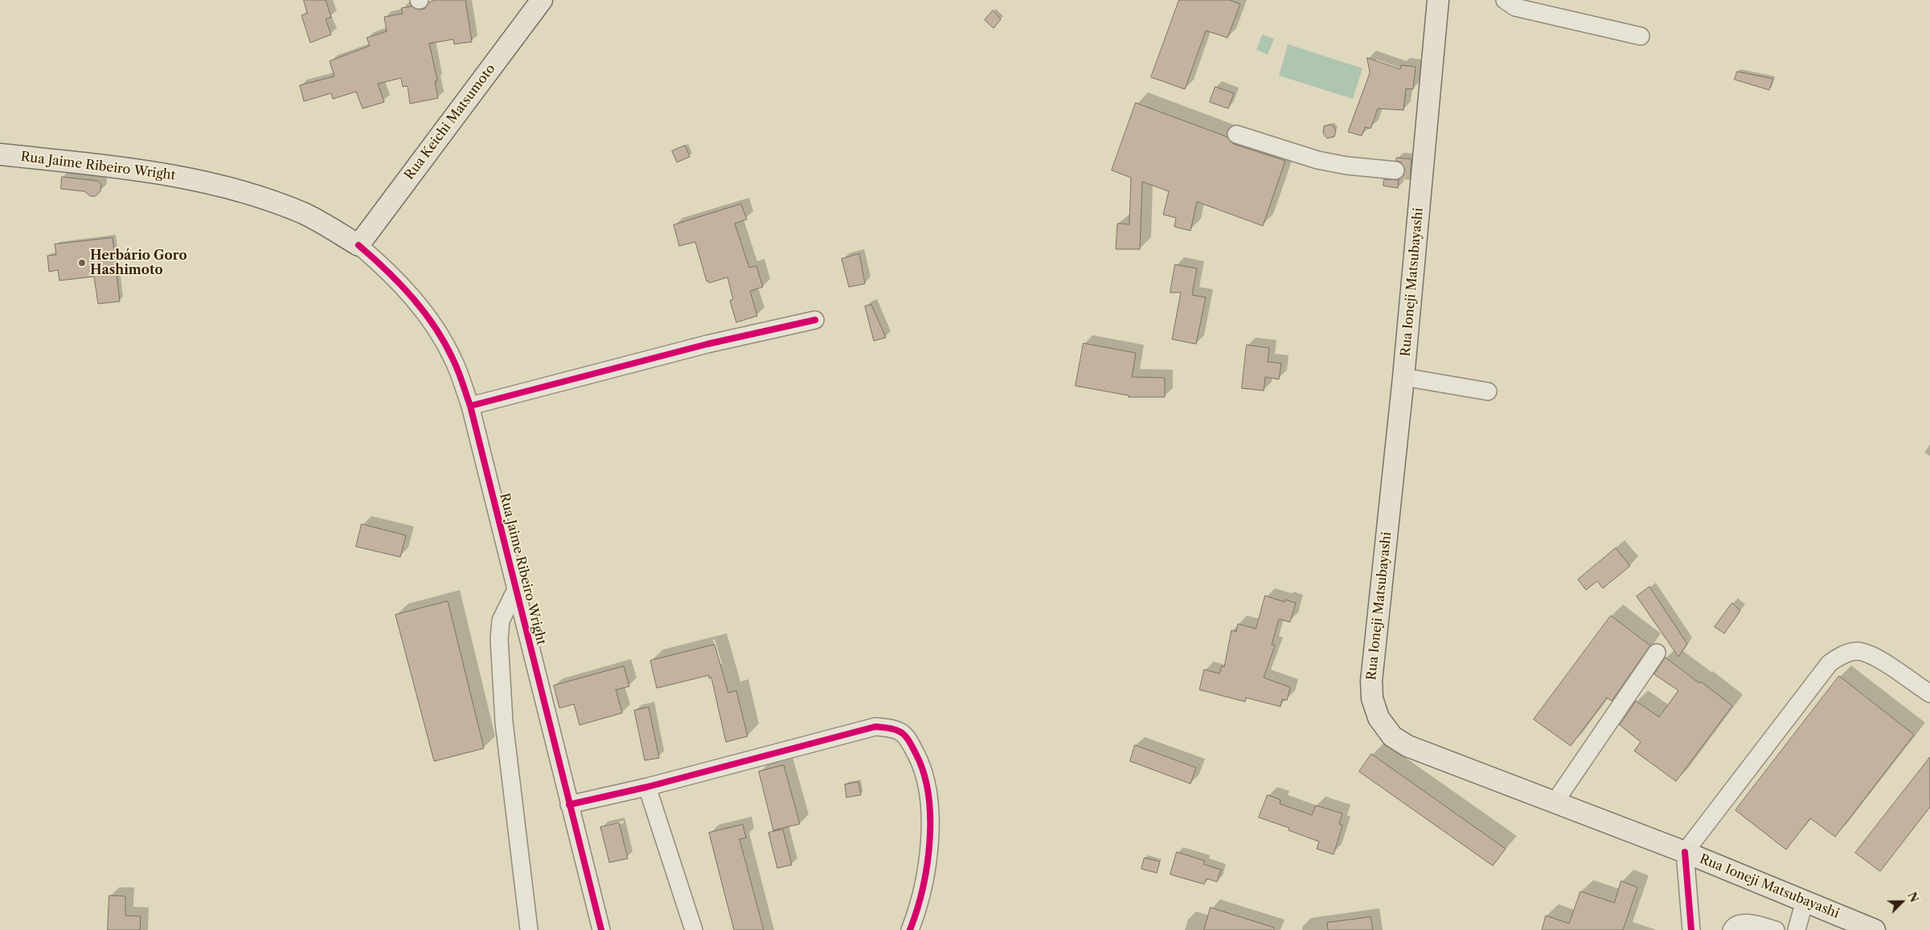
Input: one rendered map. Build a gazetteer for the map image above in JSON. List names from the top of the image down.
{
  "streets": {
    "main road": ["Rua Keichi Matsumoto", "Rua Jaime Ribeiro Wright", "Rua Ioneji Matsubayashi"]
  },
  "crossings": [
    ["Rua Keichi Matsumoto", "Rua Jaime Ribeiro Wright"]
  ],
  "places": ["Herbário Goro Hashimoto"],
  "north": "top right"
}
